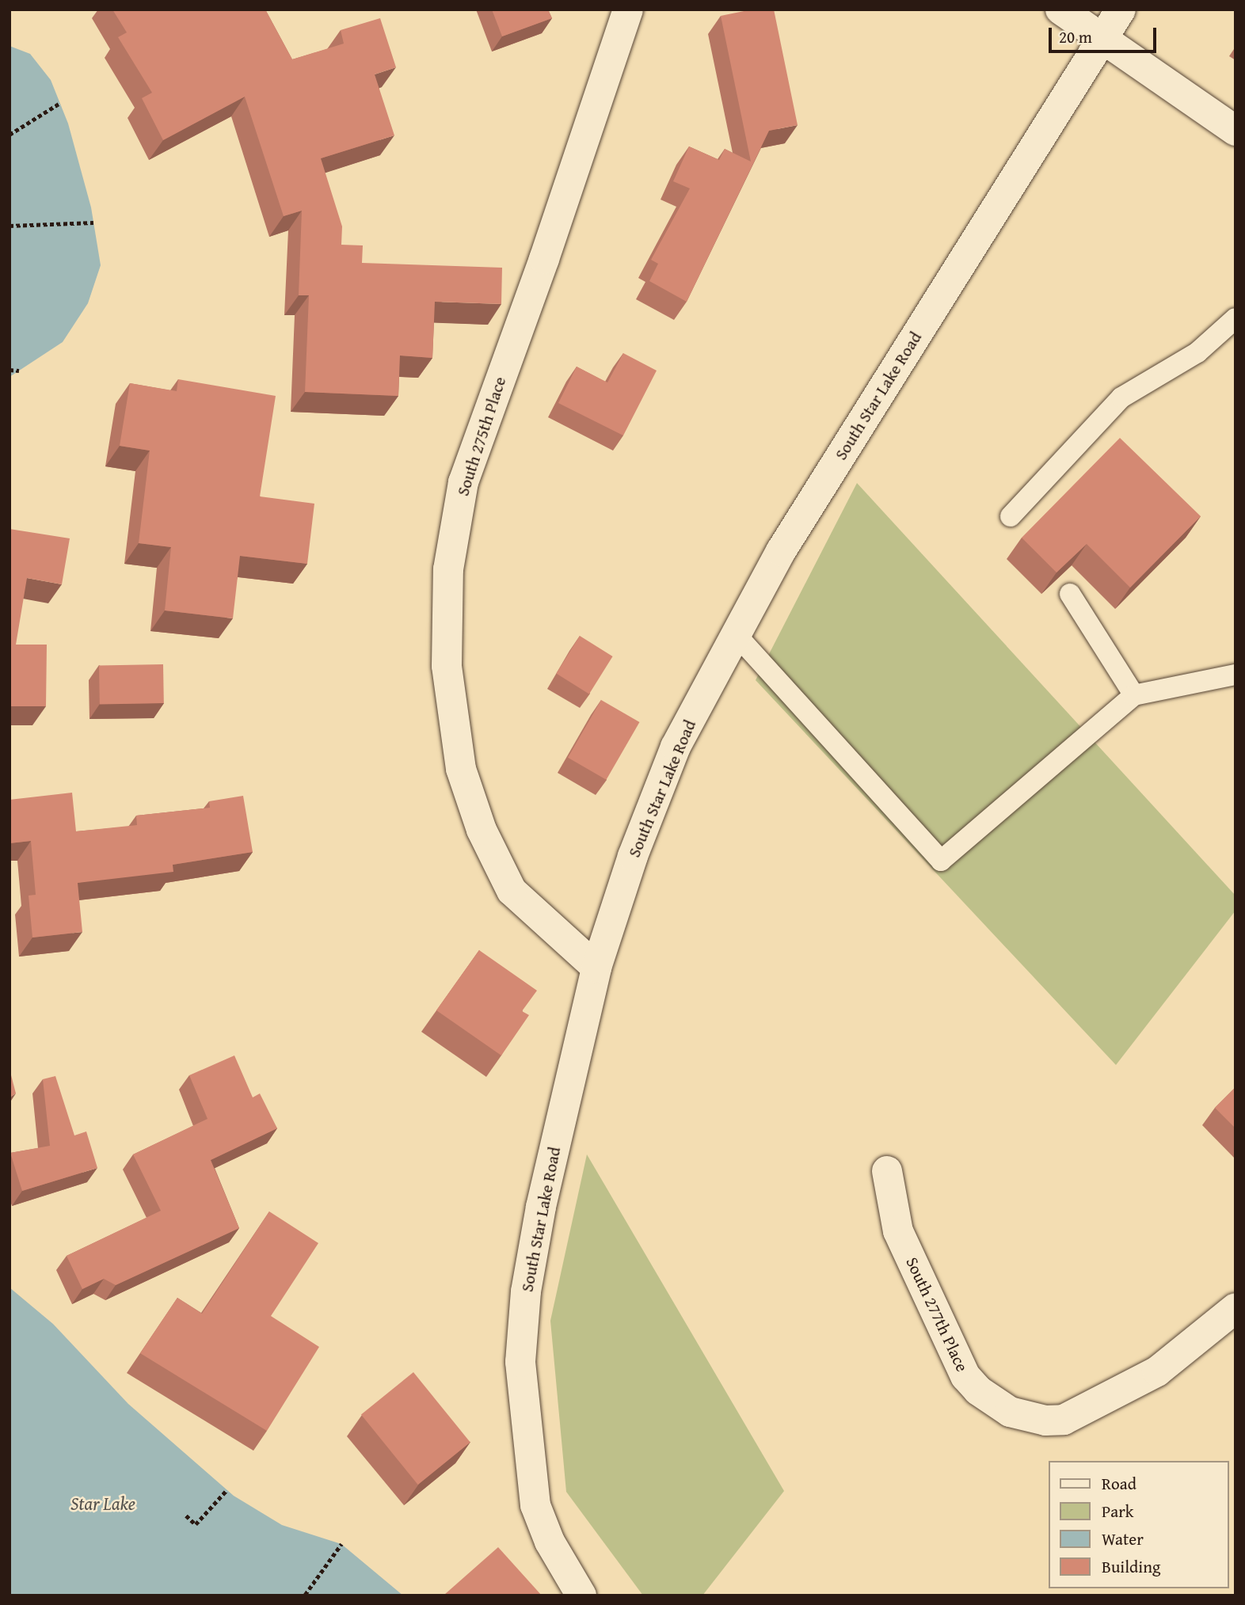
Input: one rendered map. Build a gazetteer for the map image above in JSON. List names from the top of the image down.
{
  "streets": {
    "street": ["South Star Lake Road", "South 275th Place", "South 277th Place"]
  },
  "crossings": [
    ["South Star Lake Road", "South 275th Place"]
  ],
  "water": ["Star Lake"],
  "legend": [
    "Road",
    "Park",
    "Water",
    "Building"
  ],
  "scale_bar": "20 m"
}
